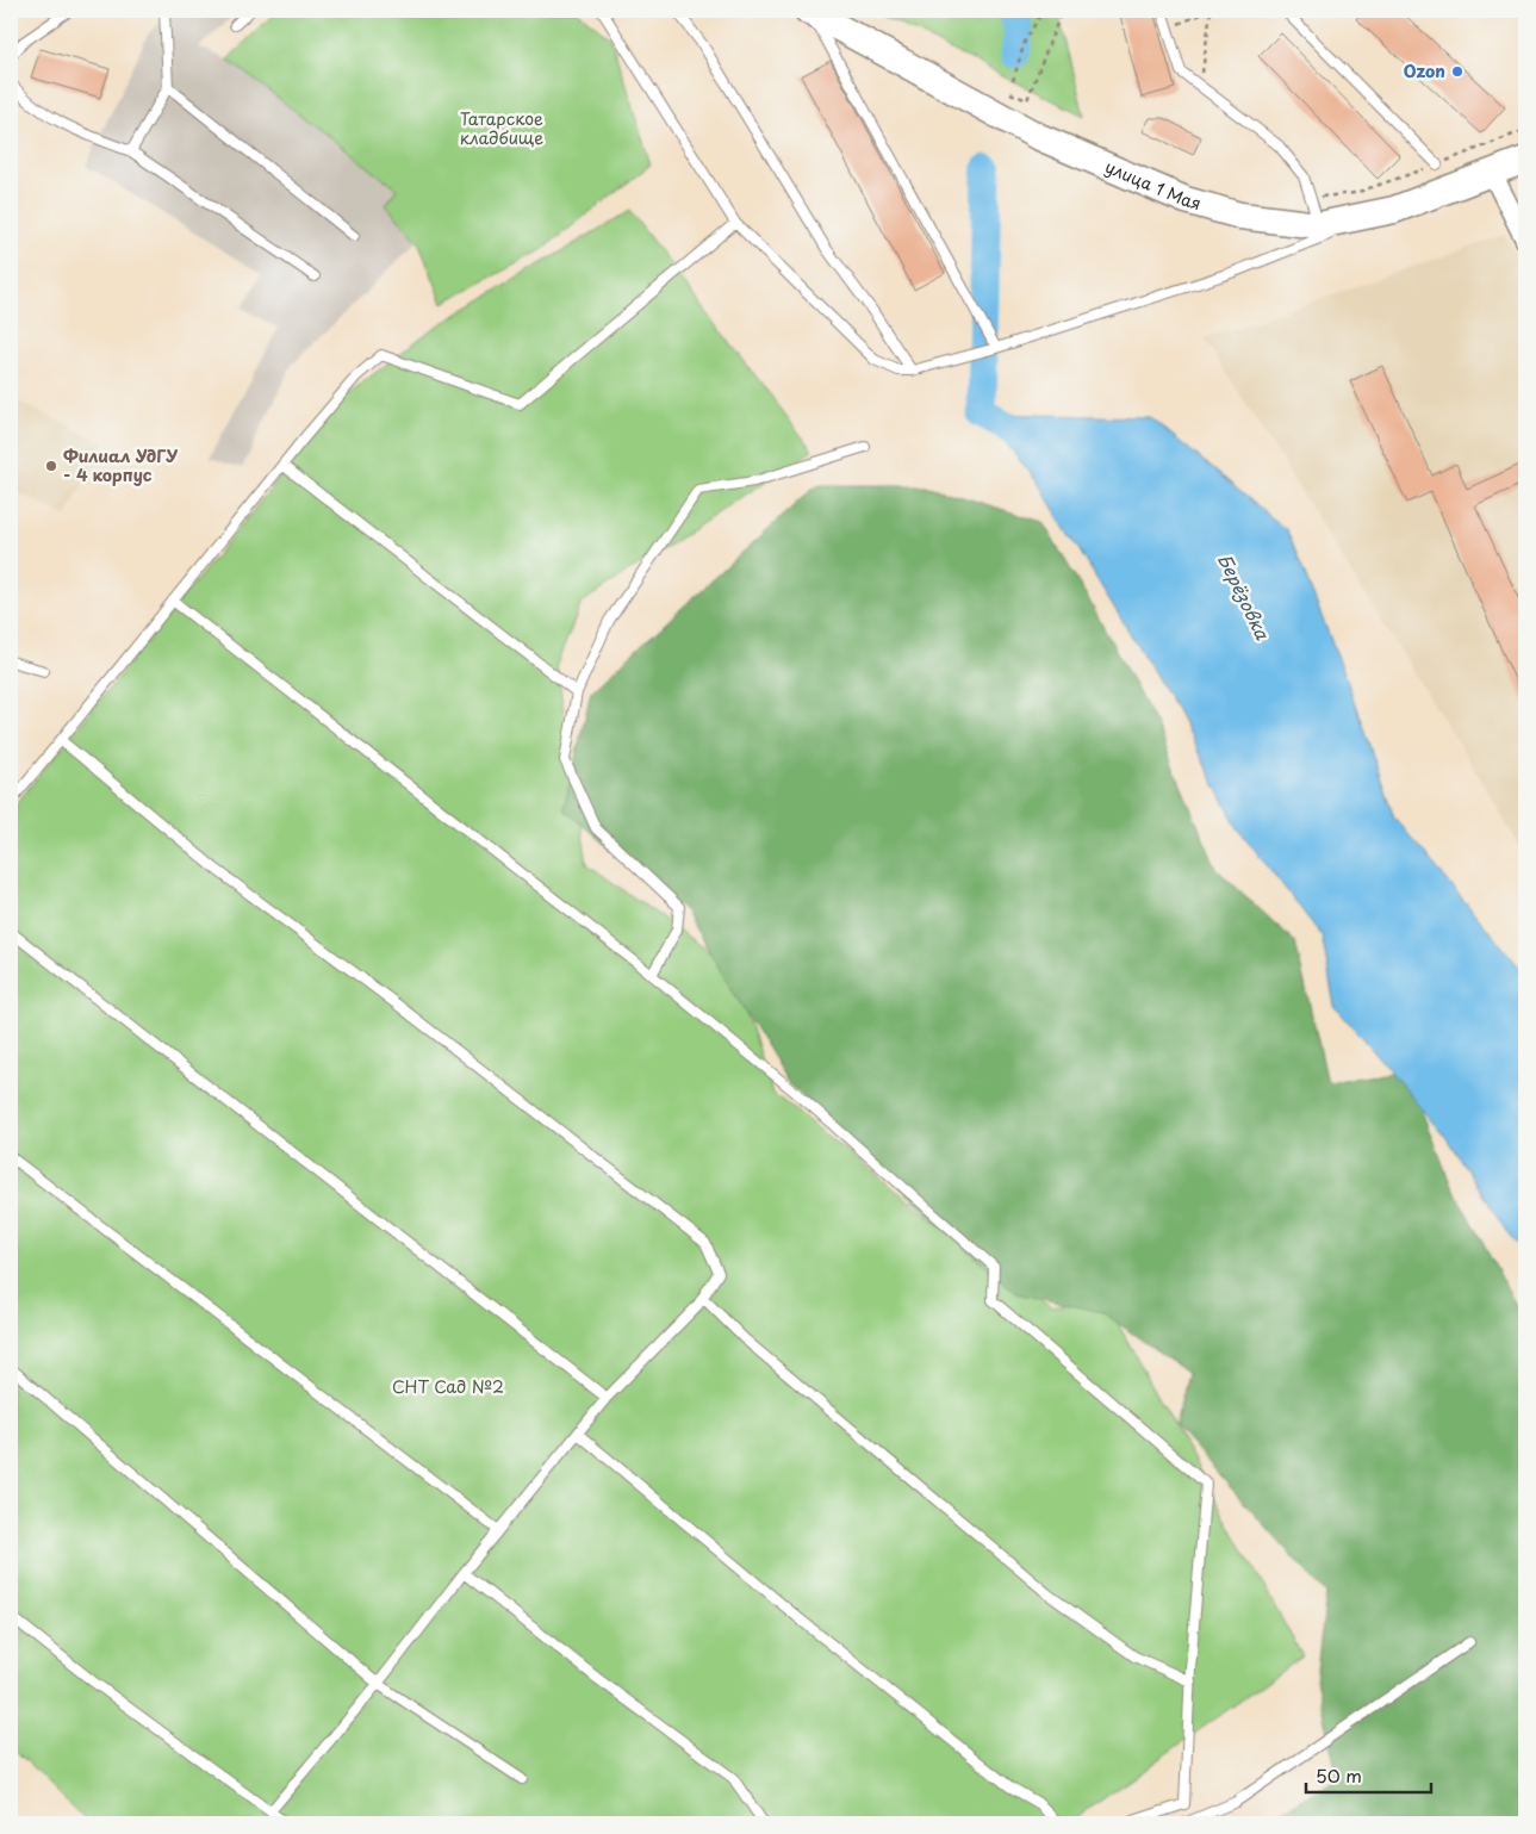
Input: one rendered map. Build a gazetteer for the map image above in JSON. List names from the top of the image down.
{
  "streets": {
    "main road": ["улица 1 Мая"]
  },
  "water": ["Берёзовка"],
  "parks": ["Татарское кладбище", "СНТ Сад №2"],
  "places": ["Ozon", "Филиал УдГУ - 4 корпус"],
  "scale_bar": "50 m"
}
